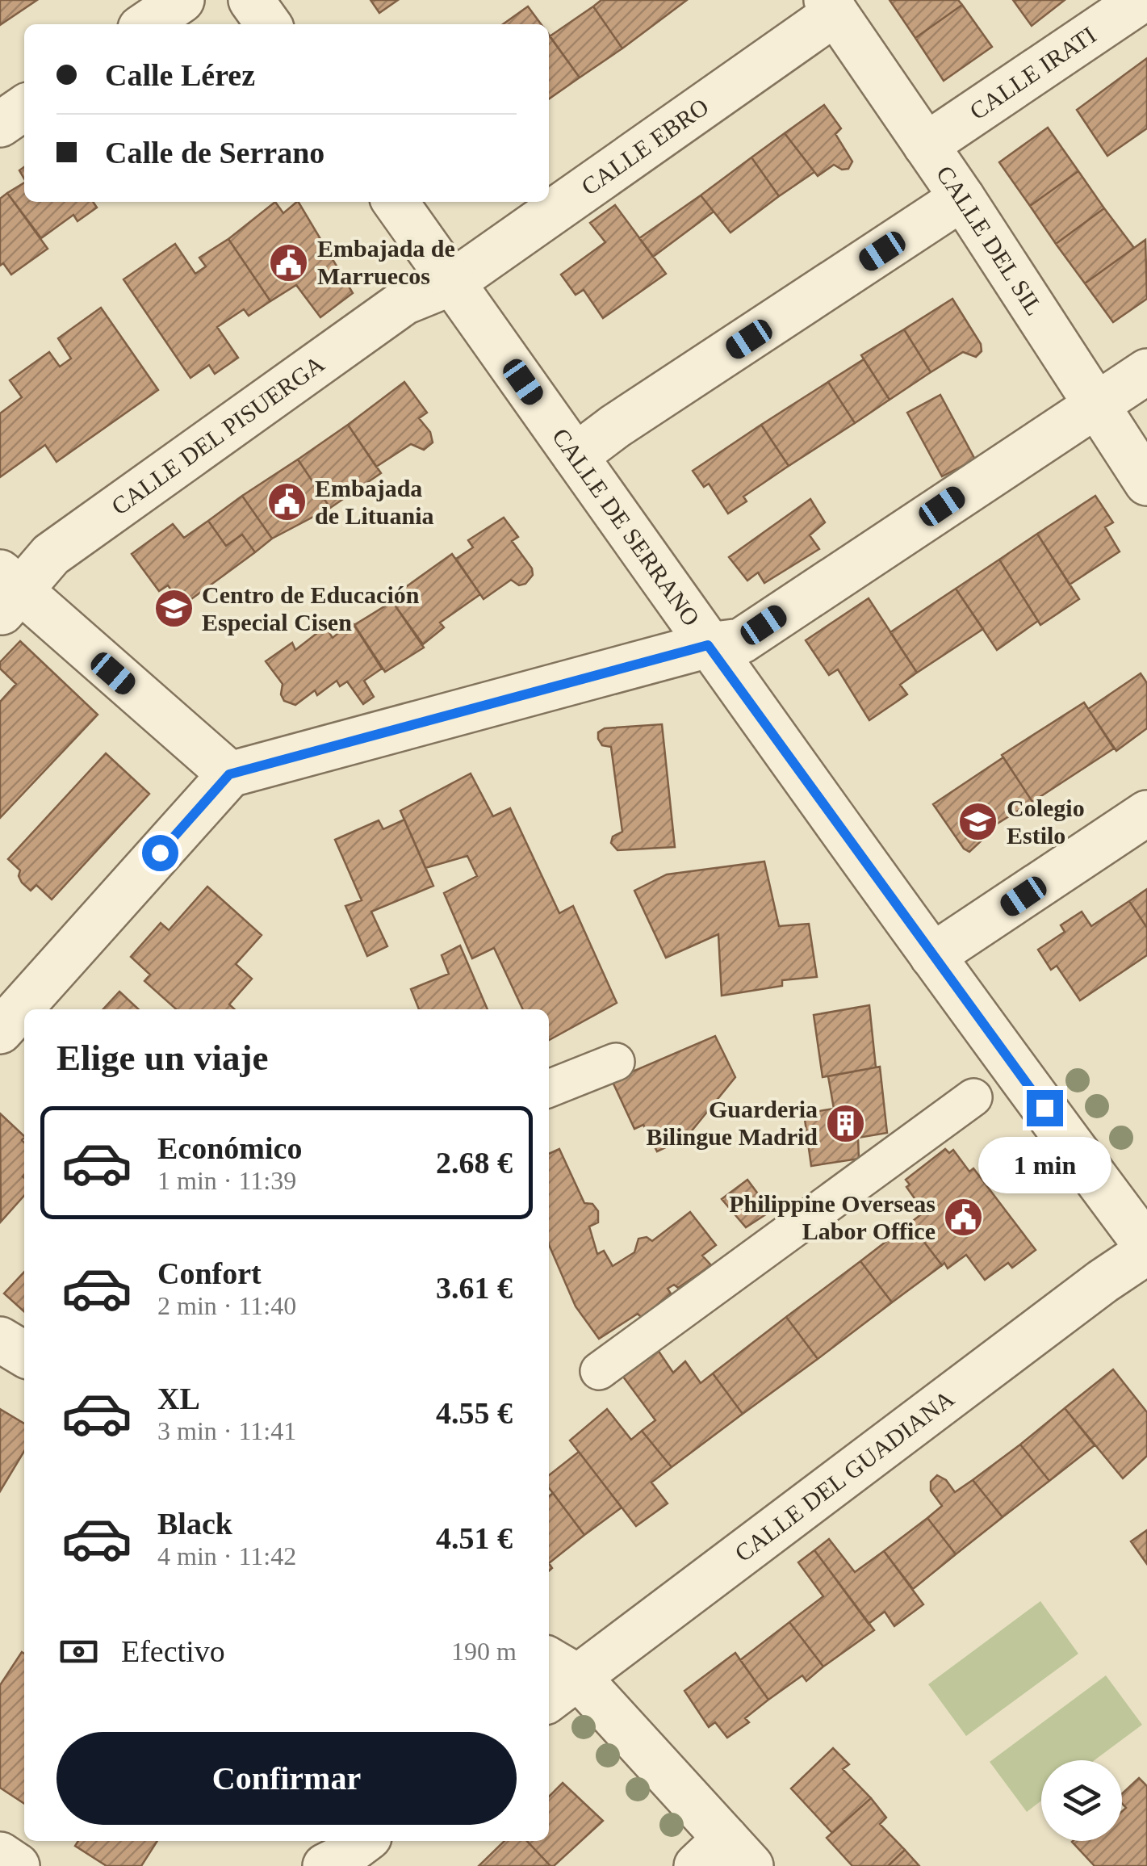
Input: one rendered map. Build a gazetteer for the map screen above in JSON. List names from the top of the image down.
{
  "streets": {
    "street": [
      "CALLE IRATI",
      "CALLE EBRO",
      "CALLE DEL SIL",
      "CALLE DEL PISUERGA",
      "CALLE DE SERRANO",
      "CALLE DEL GUADIANA"
    ]
  },
  "crossings": [
    ["CALLE IRATI", "CALLE DEL SIL"],
    ["CALLE EBRO", "CALLE DEL SIL"],
    ["CALLE EBRO", "CALLE DEL PISUERGA"],
    ["CALLE EBRO", "CALLE DE SERRANO"],
    ["CALLE DEL PISUERGA", "CALLE DE SERRANO"],
    ["CALLE DE SERRANO", "CALLE DEL GUADIANA"]
  ],
  "places": {
    "public building": ["Embajada de Marruecos", "Embajada de Lituania", "Philippine Overseas Labor Office"],
    "school or university": ["Centro de Educación Especial Cisen", "Colegio Estilo"],
    "building": ["Guarderia Bilingue Madrid"]
  },
  "page": {
    "banner": ["Calle Lérez", "Calle de Serrano"],
    "heading": "Elige un viaje",
    "list": [
      {
        "name": "Económico",
        "note": "1 min · 11:39",
        "value": "2.68 €"
      },
      {
        "name": "Confort",
        "note": "2 min · 11:40",
        "value": "3.61 €"
      },
      {
        "name": "XL",
        "note": "3 min · 11:41",
        "value": "4.55 €"
      },
      {
        "name": "Black",
        "note": "4 min · 11:42",
        "value": "4.51 €"
      }
    ],
    "bubble": "1 min",
    "pay": ["Efectivo", "190 m"],
    "buttons": "Confirmar"
  }
}
